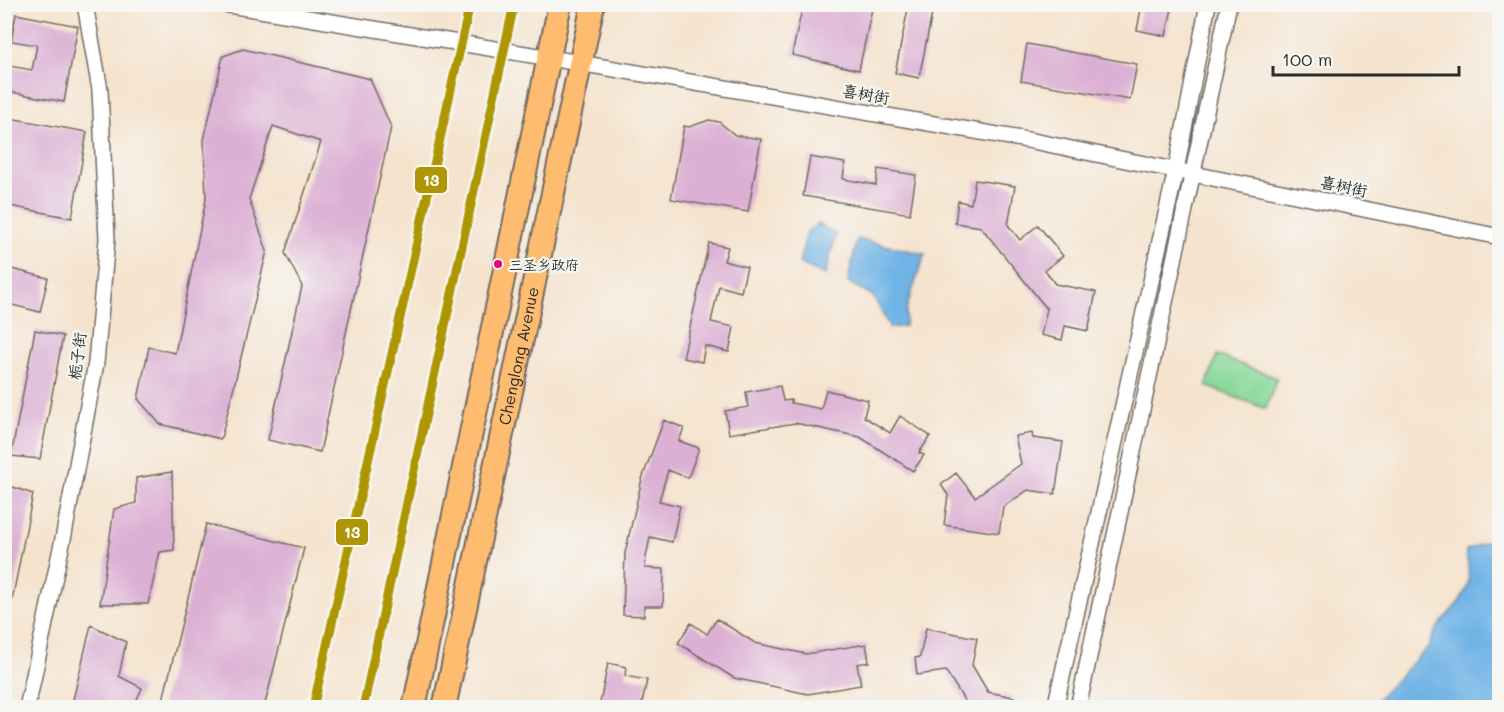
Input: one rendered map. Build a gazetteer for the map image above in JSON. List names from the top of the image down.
{
  "streets": {
    "highway": ["Chenglong Avenue"],
    "street": ["喜树街", "栀子街"]
  },
  "crossings": [
    ["喜树街", "Chenglong Avenue"]
  ],
  "places": ["三圣乡政府"],
  "lines": ["transit line 13"],
  "scale_bar": "100 m"
}
